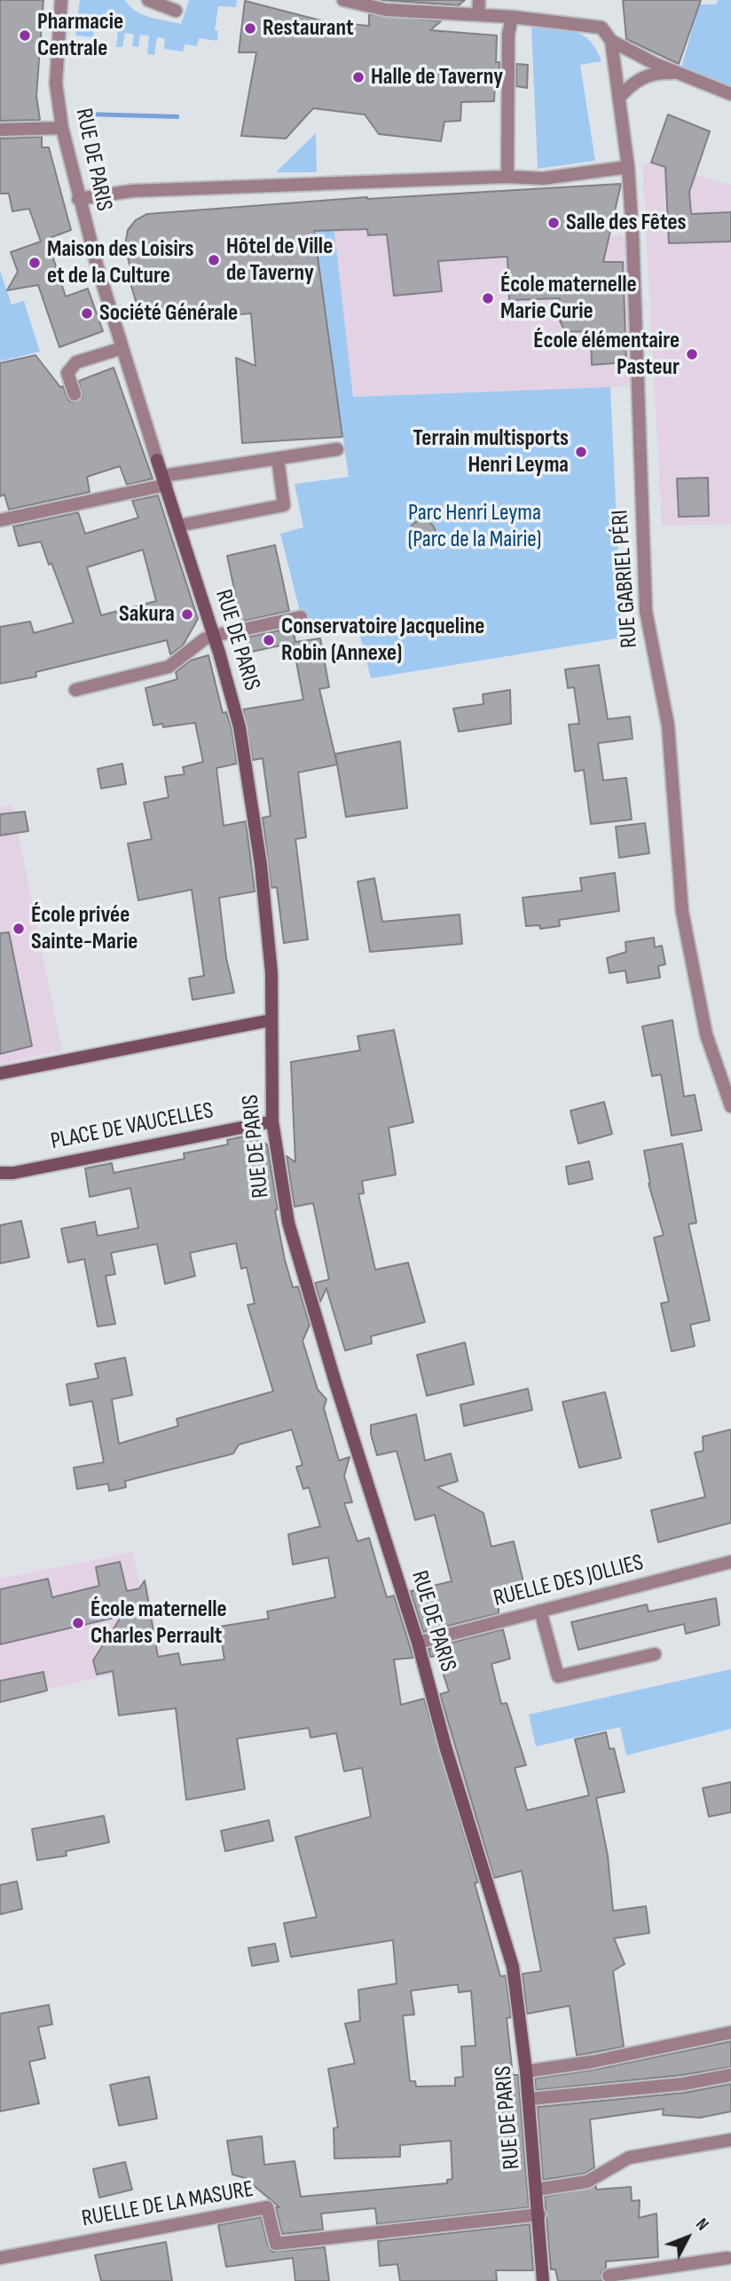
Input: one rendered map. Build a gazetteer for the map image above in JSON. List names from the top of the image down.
{
  "streets": {
    "street": [
      "RUE DE PARIS",
      "RUE GABRIEL PÉRI",
      "PLACE DE VAUCELLES",
      "RUELLE DES JOLLIES",
      "RUELLE DE LA MASURE"
    ]
  },
  "crossings": [
    ["RUE DE PARIS", "PLACE DE VAUCELLES"],
    ["RUE DE PARIS", "RUELLE DES JOLLIES"],
    ["RUE DE PARIS", "RUELLE DE LA MASURE"]
  ],
  "parks": ["Parc Henri Leyma (Parc de la Mairie)"],
  "places": [
    "Restaurant",
    "Pharmacie Centrale",
    "Halle de Taverny",
    "Salle des Fêtes",
    "Hôtel de Ville de Taverny",
    "Maison des Loisirs et de la Culture",
    "École maternelle Marie Curie",
    "Société Générale",
    "École élémentaire Pasteur",
    "Terrain multisports Henri Leyma",
    "Sakura",
    "Conservatoire Jacqueline Robin (Annexe)",
    "École privée Sainte-Marie",
    "École maternelle Charles Perrault"
  ],
  "north": "top right"
}
